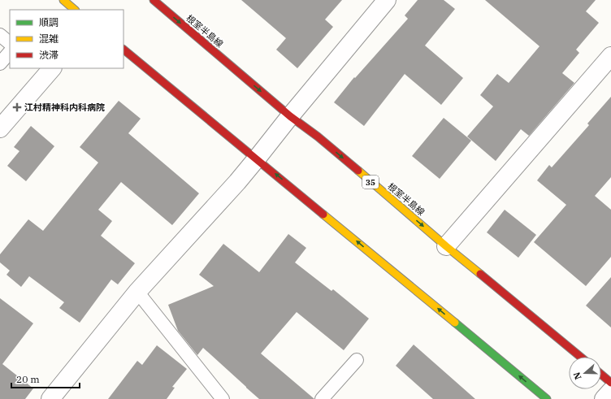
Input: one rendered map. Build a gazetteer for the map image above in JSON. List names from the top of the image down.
{
  "streets": {
    "main road": ["根室半島線", "35"]
  },
  "places": {
    "health": ["江村精神科内科病院"]
  },
  "legend": ["順調", "混雑", "渋滞"],
  "scale_bar": "20 m",
  "north": "left"
}
